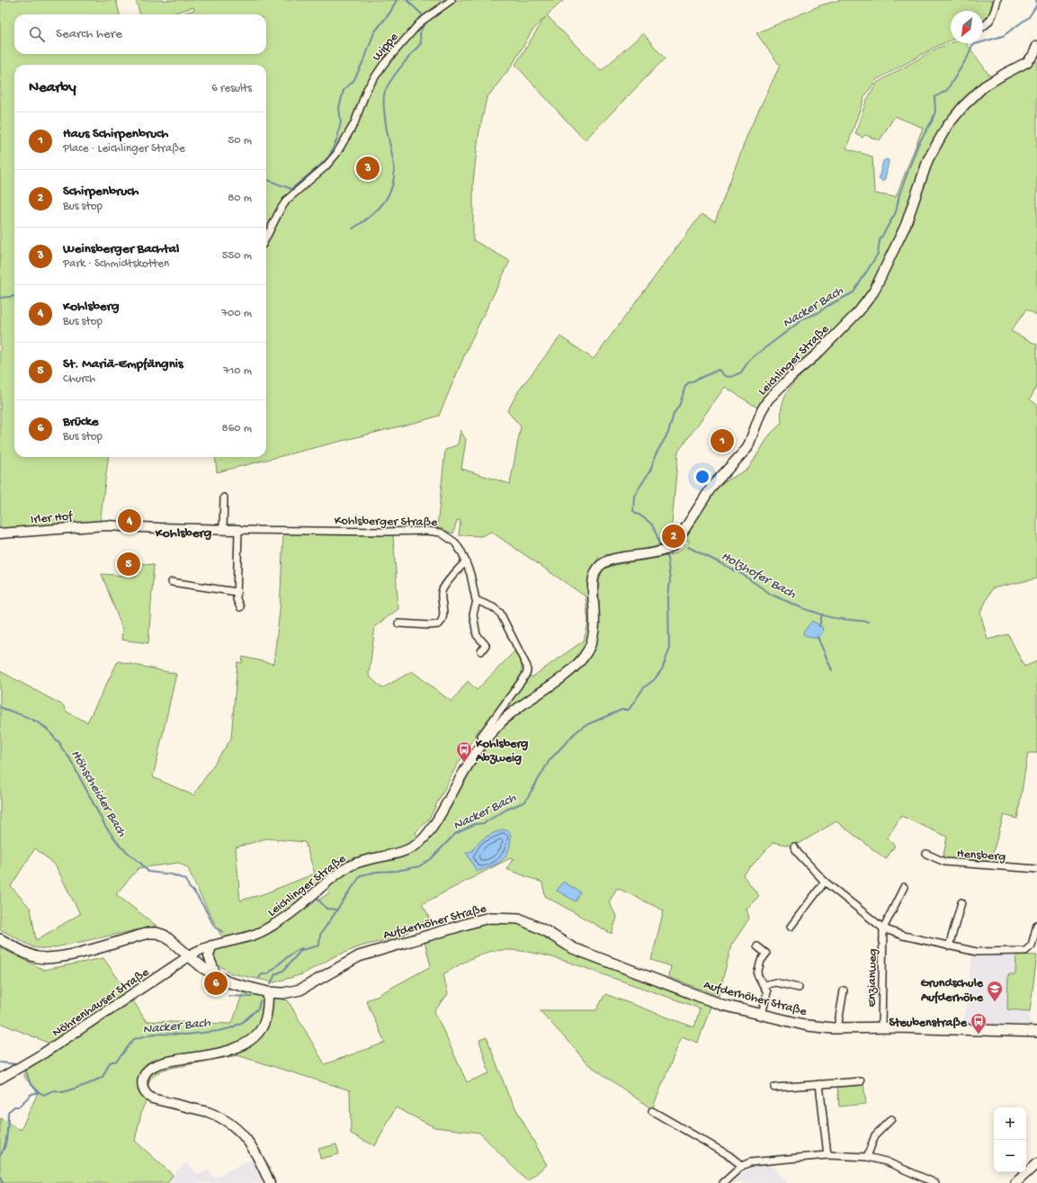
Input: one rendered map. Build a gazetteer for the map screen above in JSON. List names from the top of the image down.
{
  "streets": {
    "main road": [
      "Leichlinger Straße",
      "Irler Hof",
      "Kohlsberger Straße",
      "Aufderhöher Straße",
      "Nöhrenhauser Straße"
    ],
    "street": ["Wippe", "Hensberg", "Enzianweg"]
  },
  "crossings": [
    ["Leichlinger Straße", "Aufderhöher Straße"],
    ["Leichlinger Straße", "Nöhrenhauser Straße"],
    ["Irler Hof", "Kohlsberger Straße"],
    ["Aufderhöher Straße", "Enzianweg"],
    ["Aufderhöher Straße", "Nöhrenhauser Straße"]
  ],
  "districts": ["Kohlsberg"],
  "water": ["Nacker Bach", "Holzhofer Bach", "Höhscheider Bach"],
  "places": {
    "bus stop": ["Kohlsberg Abzweig", "Steubenstraße"],
    "school or university": ["Grundschule Aufderhöhe"]
  },
  "north": "bottom left",
  "page": {
    "search": "Search here",
    "heading": ["Nearby", "6 results"],
    "list": [
      {
        "mark": "1",
        "name": "Haus Schirpenbruch",
        "note": "Place · Leichlinger Straße",
        "value": "50 m"
      },
      {
        "mark": "2",
        "name": "Schirpenbruch",
        "note": "Bus stop",
        "value": "80 m"
      },
      {
        "mark": "3",
        "name": "Weinsberger Bachtal",
        "note": "Park · Schmidtskotten",
        "value": "550 m"
      },
      {
        "mark": "4",
        "name": "Kohlsberg",
        "note": "Bus stop",
        "value": "700 m"
      },
      {
        "mark": "5",
        "name": "St. Mariä-Empfängnis",
        "note": "Church",
        "value": "710 m"
      },
      {
        "mark": "6",
        "name": "Brücke",
        "note": "Bus stop",
        "value": "860 m"
      }
    ],
    "pins": [
      "3",
      "1",
      "4",
      "2",
      "5",
      "6"
    ],
    "map_buttons": ["+", "−"]
  }
}
